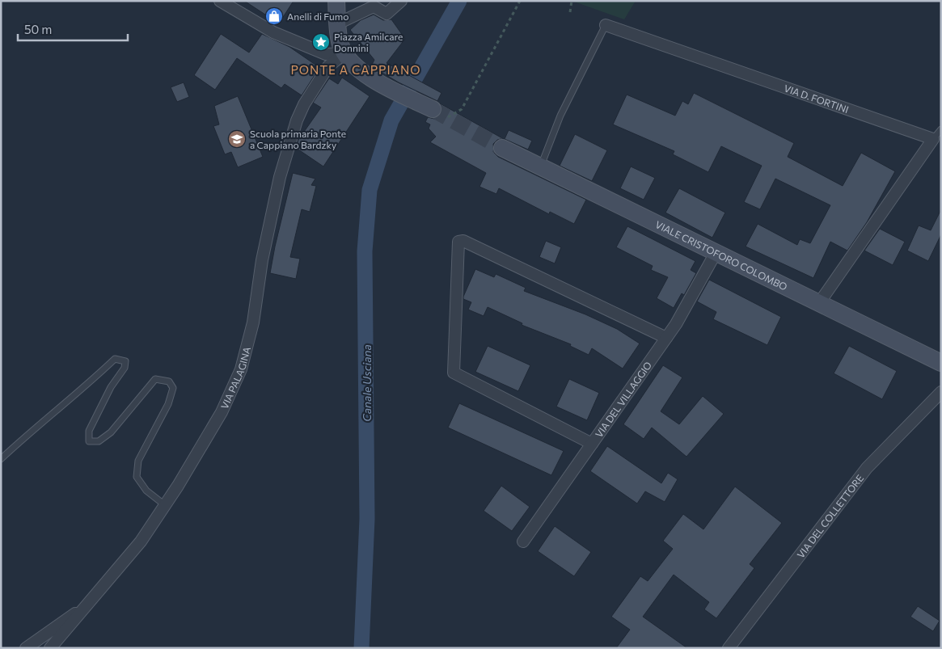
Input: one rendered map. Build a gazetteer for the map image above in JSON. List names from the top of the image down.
{
  "streets": {
    "street": [
      "VIA D. FORTINI",
      "VIALE CRISTOFORO COLOMBO",
      "VIA PALAGINA",
      "VIA DEL VILLAGGIO",
      "VIA DEL COLLETTORE"
    ]
  },
  "crossings": [
    ["VIA D. FORTINI", "VIALE CRISTOFORO COLOMBO"],
    ["VIALE CRISTOFORO COLOMBO", "VIA DEL VILLAGGIO"]
  ],
  "districts": ["PONTE A CAPPIANO"],
  "water": ["Canale Usciana"],
  "places": {
    "shop": ["Anelli di Fumo"],
    "place": ["Piazza Amilcare Donnini"],
    "school or university": ["Scuola primaria Ponte a Cappiano Bardzky"]
  },
  "scale_bar": "50 m"
}
